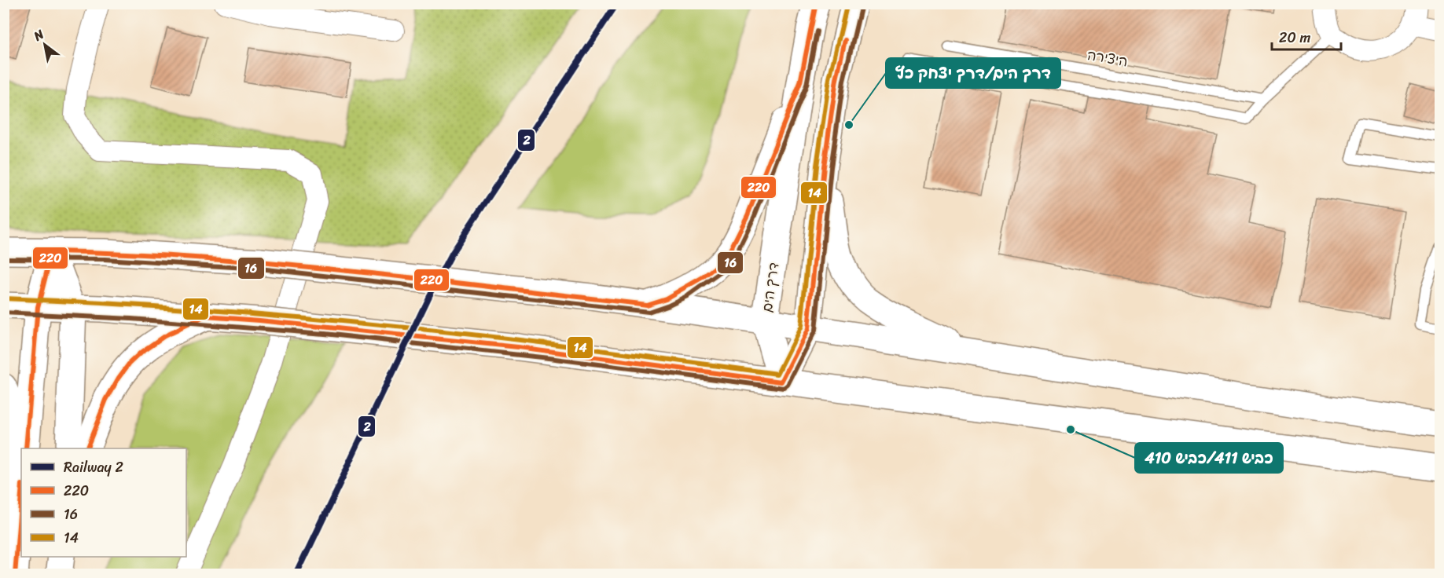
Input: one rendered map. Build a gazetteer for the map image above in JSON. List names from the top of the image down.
{
  "streets": {
    "main road": ["דרך הים"],
    "lane": ["היצירה"]
  },
  "places": ["דרך הים/דרך יצחק כץ", "כביש 411/כביש 410"],
  "lines": [
    "rail line 2",
    "transit line 220",
    "transit line 14",
    "transit line 16"
  ],
  "legend": [
    "Railway 2",
    "220",
    "16",
    "14"
  ],
  "scale_bar": "20 m",
  "north": "top left"
}
